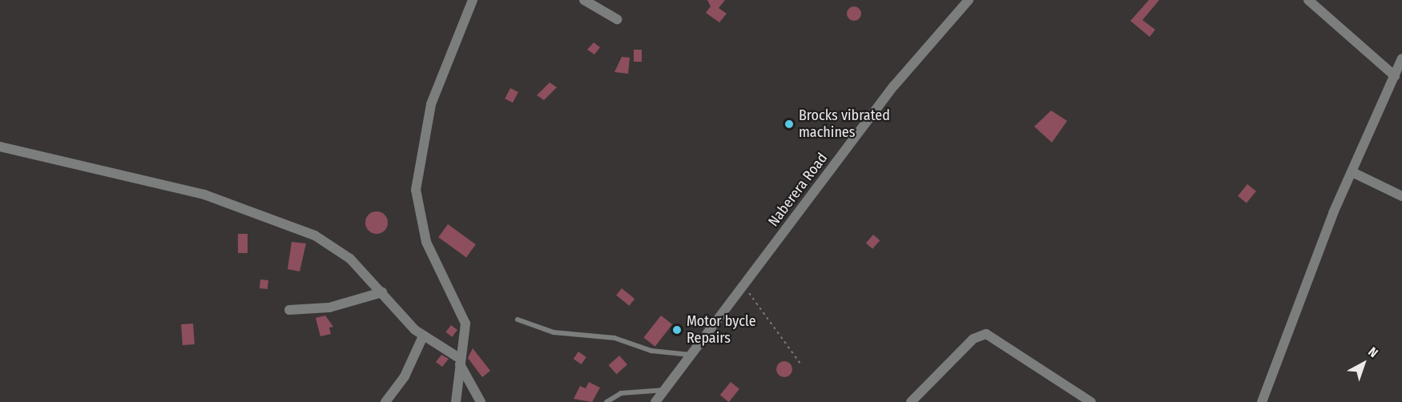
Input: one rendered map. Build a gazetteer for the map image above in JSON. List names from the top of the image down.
{
  "streets": {
    "street": ["Naberera Road"]
  },
  "places": ["Brocks vibrated machines", "Motor bycle Repairs"],
  "north": "top right"
}
